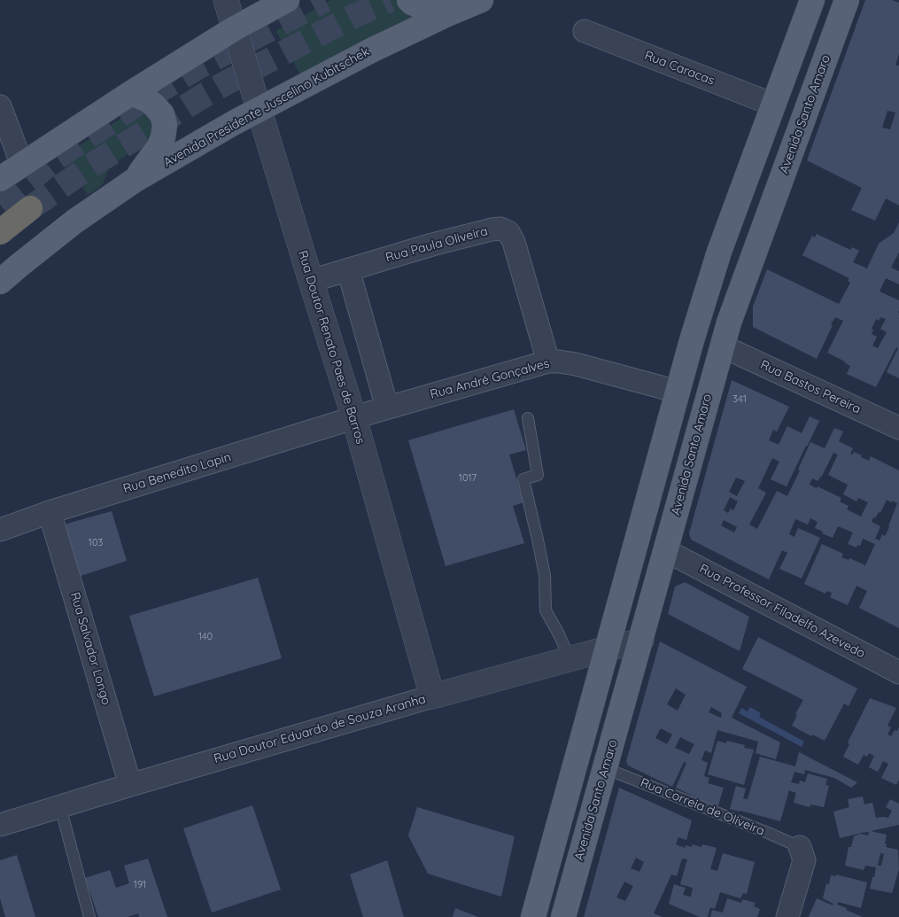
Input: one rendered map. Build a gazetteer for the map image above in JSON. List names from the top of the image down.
{
  "streets": {
    "main road": ["Avenida Presidente Juscelino Kubitschek", "Avenida Santo Amaro"],
    "street": [
      "Rua Caracas",
      "Rua Paula Oliveira",
      "Rua Doutor Renato Paes de Barros",
      "Rua André Gonçalves",
      "Rua Bastos Pereira",
      "Rua Benedito Lapin",
      "Rua Professor Filadelfo Azevedo",
      "Rua Salvador Longo",
      "Rua Doutor Eduardo de Souza Aranha"
    ],
    "lane": ["Rua Correia de Oliveira"]
  },
  "crossings": [
    ["Avenida Presidente Juscelino Kubitschek", "Rua Doutor Renato Paes de Barros"],
    ["Avenida Santo Amaro", "Rua Bastos Pereira"],
    ["Avenida Santo Amaro", "Rua Professor Filadelfo Azevedo"],
    ["Avenida Santo Amaro", "Rua Doutor Eduardo de Souza Aranha"],
    ["Avenida Santo Amaro", "Rua Correia de Oliveira"],
    ["Rua Paula Oliveira", "Rua Doutor Renato Paes de Barros"],
    ["Rua Paula Oliveira", "Rua André Gonçalves"],
    ["Rua Doutor Renato Paes de Barros", "Rua André Gonçalves"],
    ["Rua Doutor Renato Paes de Barros", "Rua Benedito Lapin"],
    ["Rua Doutor Renato Paes de Barros", "Rua Doutor Eduardo de Souza Aranha"],
    ["Rua André Gonçalves", "Rua Benedito Lapin"],
    ["Rua Benedito Lapin", "Rua Salvador Longo"],
    ["Rua Salvador Longo", "Rua Doutor Eduardo de Souza Aranha"]
  ],
  "house_numbers": [
    "341",
    "1017",
    "103",
    "140",
    "191"
  ]
}
